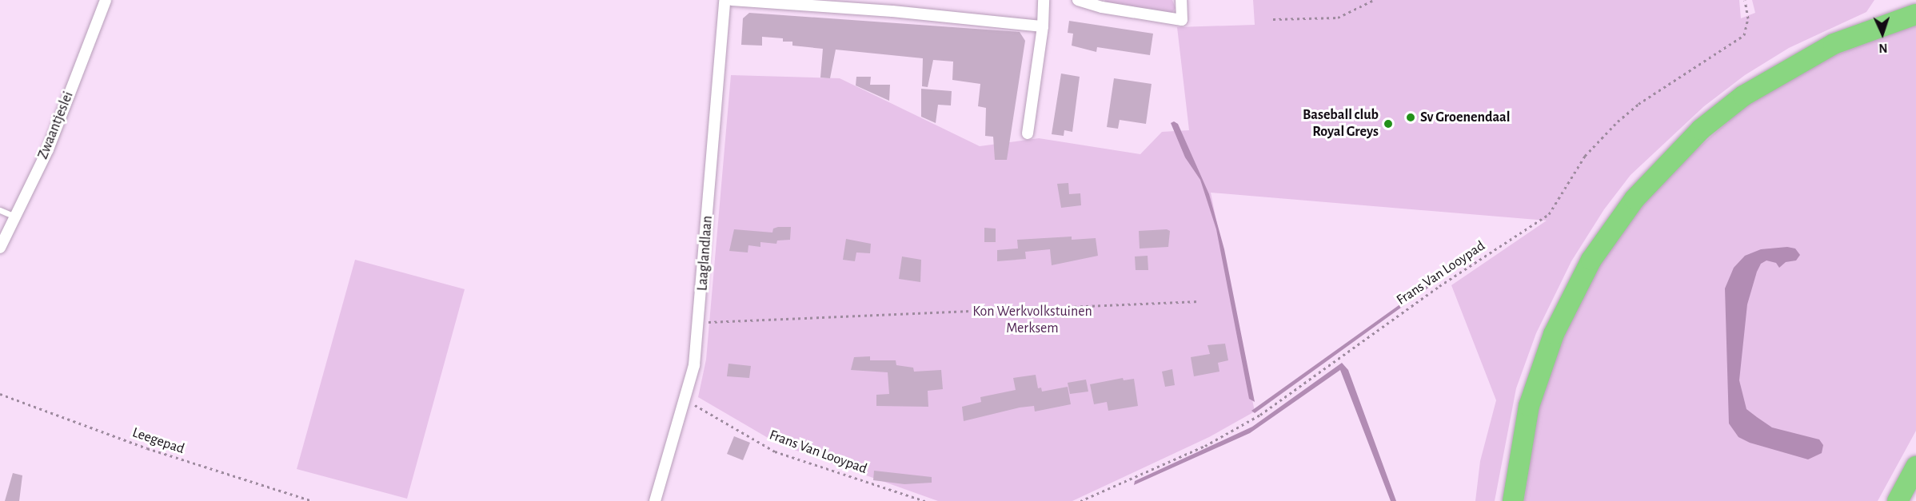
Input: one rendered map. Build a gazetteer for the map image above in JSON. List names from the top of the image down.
{
  "streets": {
    "street": ["Zwaantjeslei", "Laaglandlaan"],
    "path": ["Frans Van Looypad", "Leegepad"]
  },
  "crossings": [
    ["Laaglandlaan", "Frans Van Looypad"]
  ],
  "parks": ["Kon Werkvolkstuinen Merksem"],
  "places": ["Sv Groenendaal", "Baseball club Royal Greys"],
  "north": "bottom"
}
